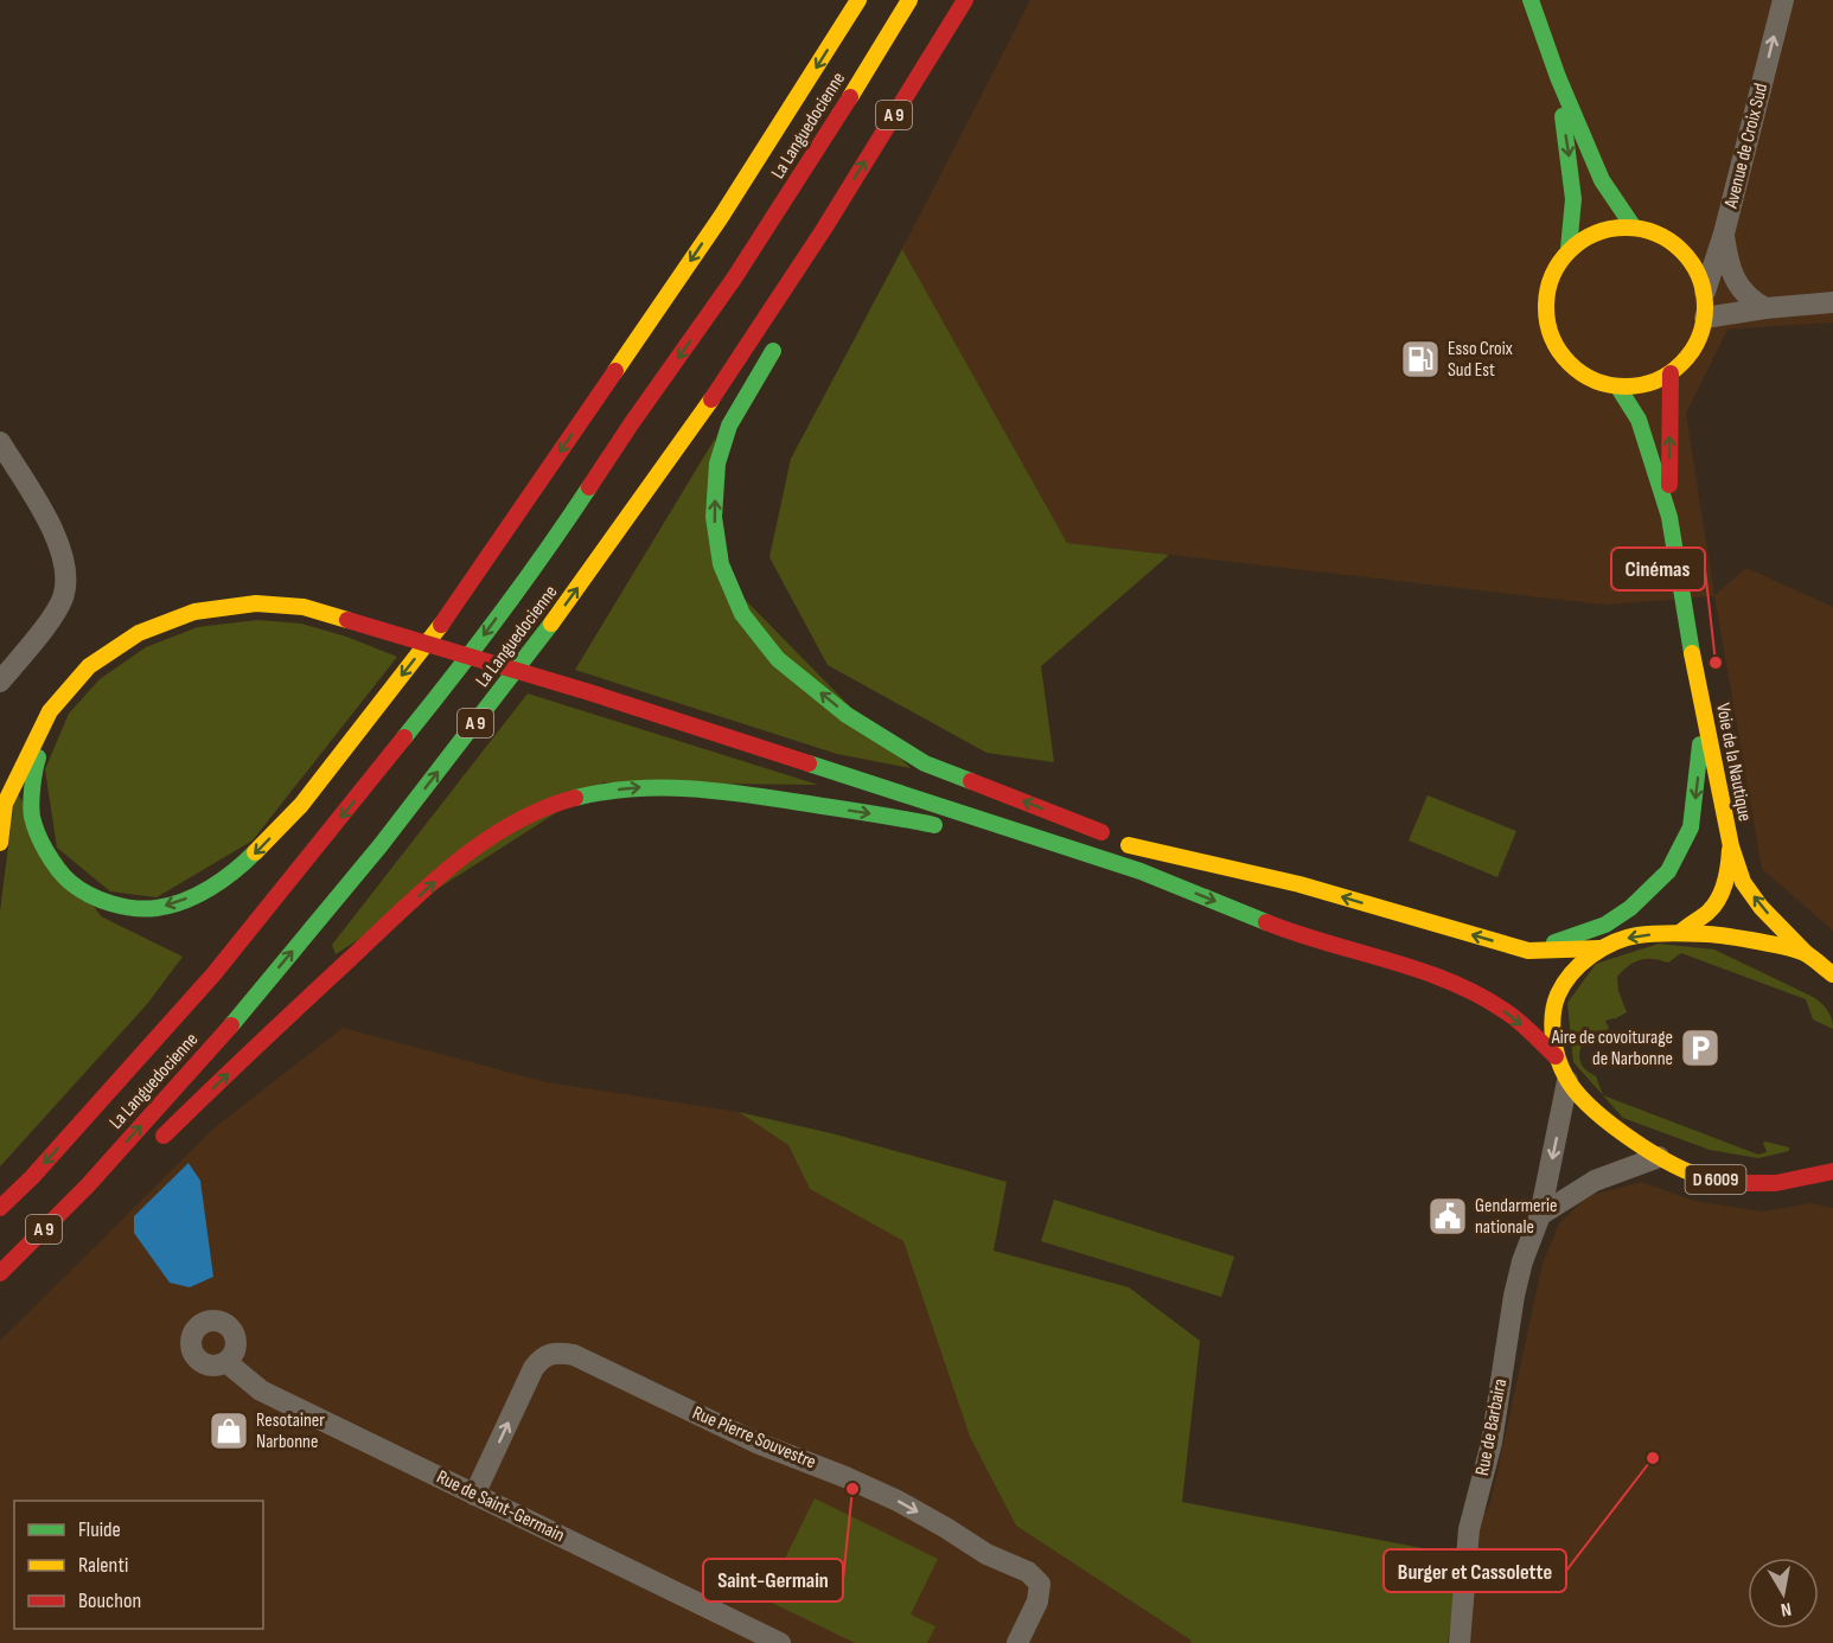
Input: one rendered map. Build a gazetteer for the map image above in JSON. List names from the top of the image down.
{
  "streets": {
    "main road": [
      "A 9",
      "La Languedocienne",
      "Voie de la Nautique",
      "D 6009"
    ],
    "street": [
      "Avenue de Croix Sud",
      "Rue de Barbaira",
      "Rue Pierre Souvestre",
      "Rue de Saint-Germain"
    ]
  },
  "crossings": [
    ["Avenue de Croix Sud", "Voie de la Nautique"],
    ["D 6009", "Rue de Barbaira"],
    ["Rue Pierre Souvestre", "Rue de Saint-Germain"]
  ],
  "one_way": ["Avenue de Croix Sud"],
  "places": {
    "fuel station": ["Esso Croix Sud Est"],
    "other": ["Cinémas", "Burger et Cassolette", "Saint-Germain"],
    "parking": ["Aire de covoiturage de Narbonne"],
    "public building": ["Gendarmerie nationale"],
    "shop": ["Resotainer Narbonne"]
  },
  "legend": ["Fluide", "Ralenti", "Bouchon"],
  "north": "bottom"
}
